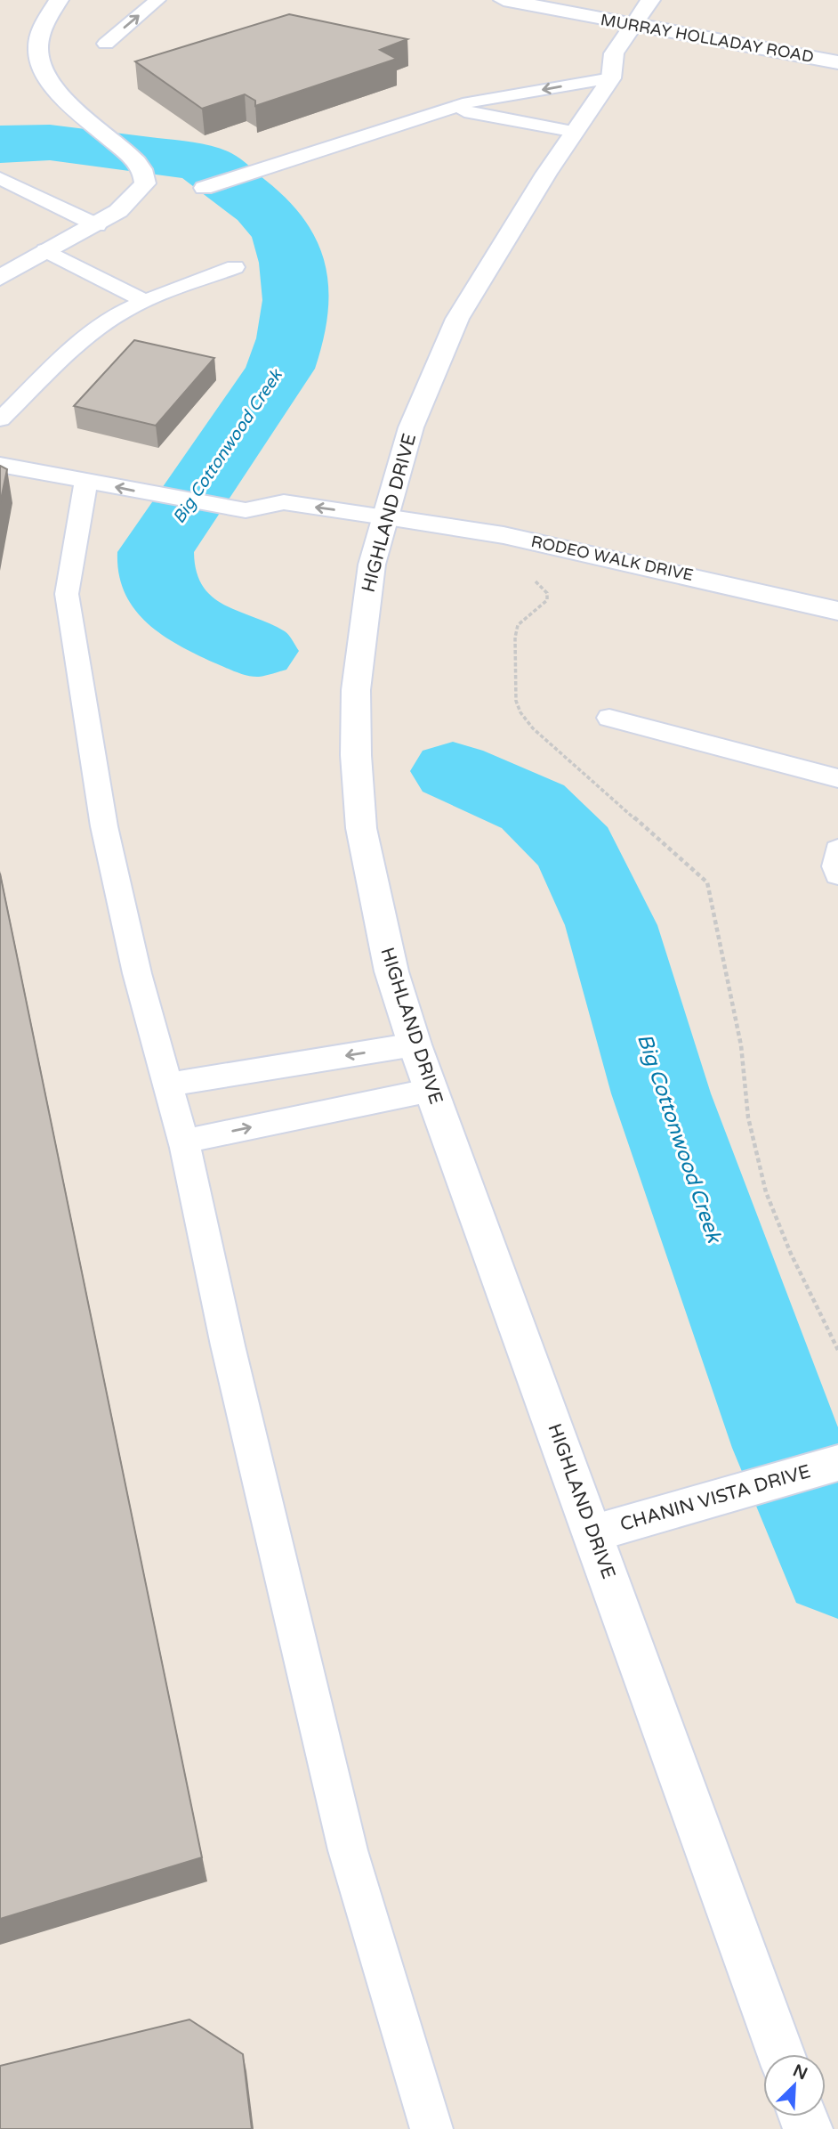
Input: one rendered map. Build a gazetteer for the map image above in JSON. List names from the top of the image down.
{
  "streets": {
    "main road": [
      "MURRAY HOLLADAY ROAD",
      "HIGHLAND DRIVE",
      "RODEO WALK DRIVE",
      "CHANIN VISTA DRIVE"
    ]
  },
  "crossings": [
    ["MURRAY HOLLADAY ROAD", "HIGHLAND DRIVE"],
    ["HIGHLAND DRIVE", "RODEO WALK DRIVE"],
    ["HIGHLAND DRIVE", "CHANIN VISTA DRIVE"]
  ],
  "water": ["Big Cottonwood Creek"],
  "north": "top right"
}
